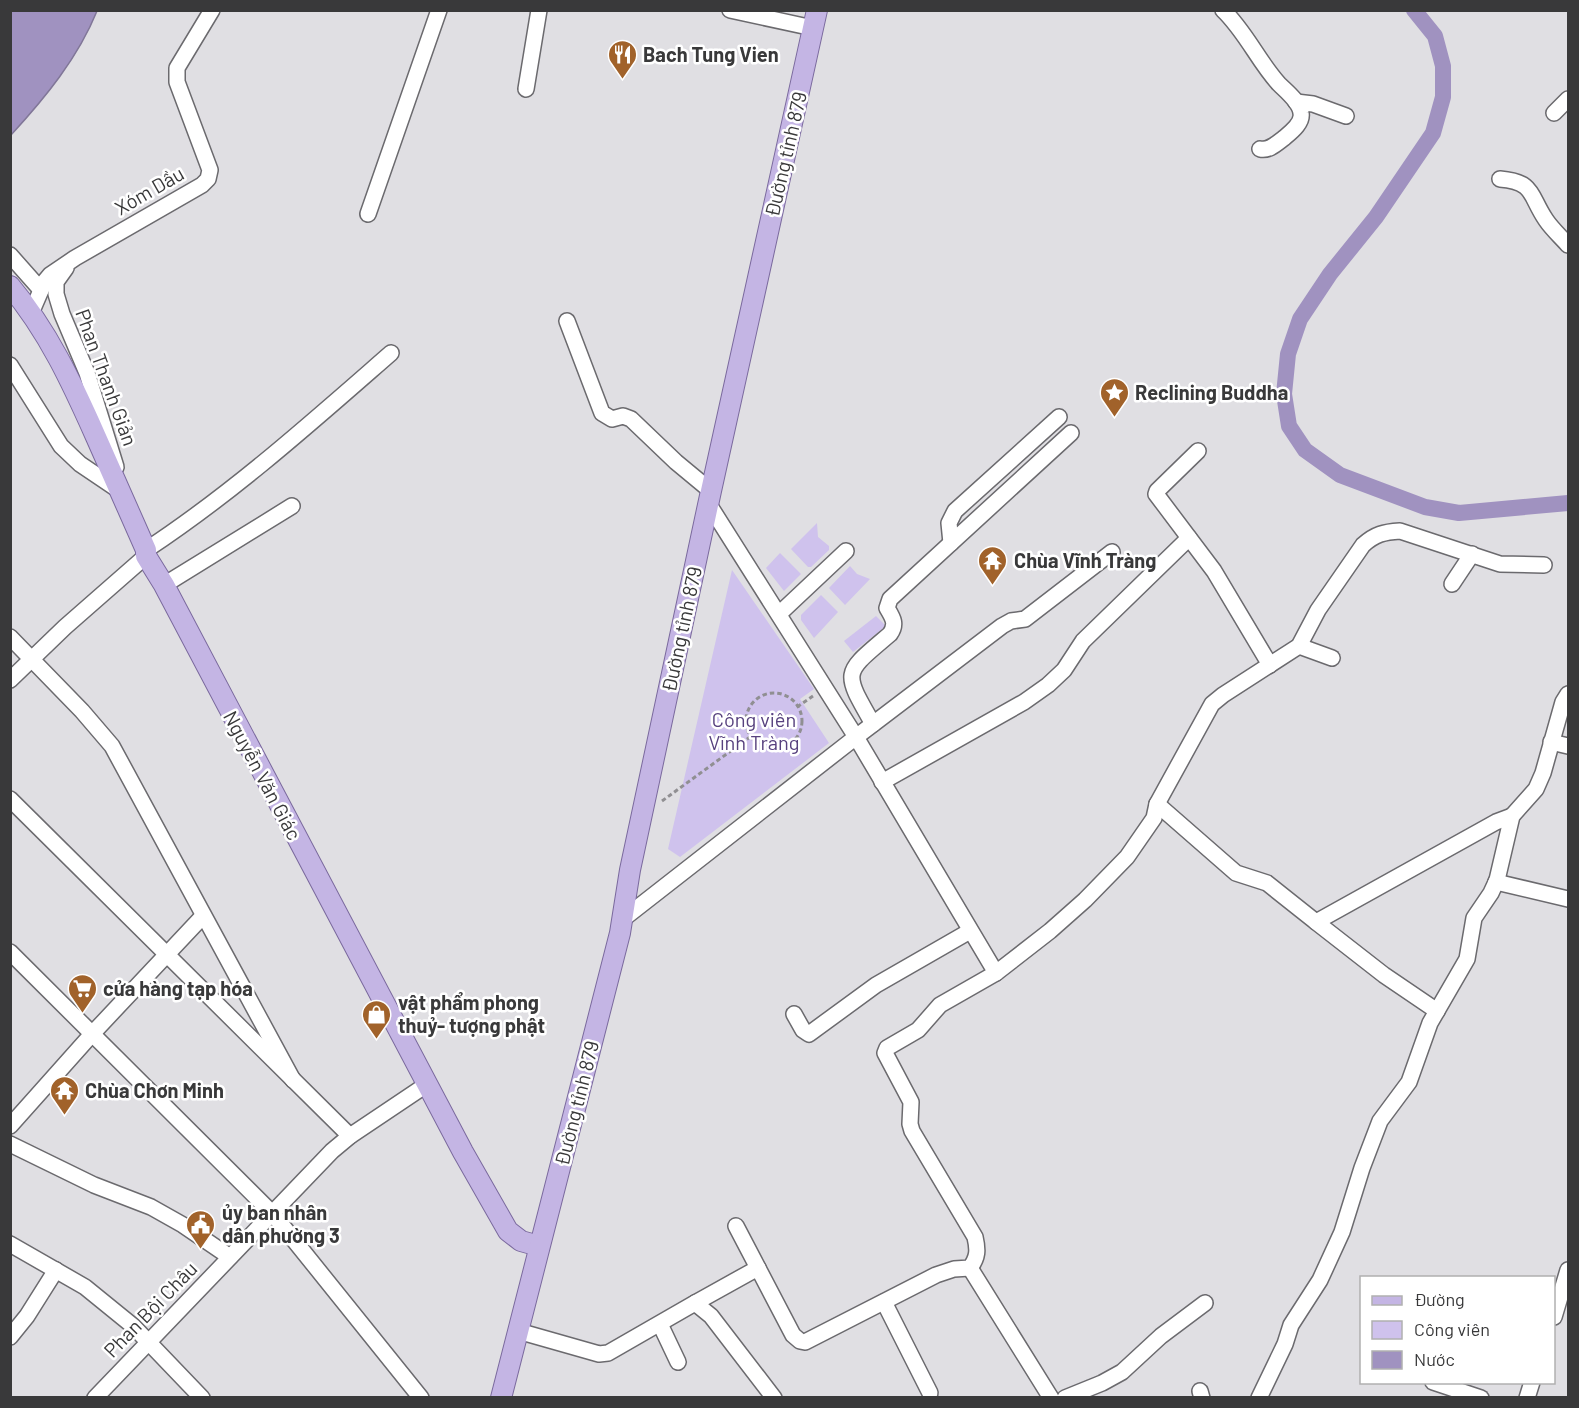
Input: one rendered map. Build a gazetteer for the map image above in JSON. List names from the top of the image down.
{
  "streets": {
    "main road": ["Đường tỉnh 879", "Nguyễn Văn Giác"],
    "street": ["Xóm Dầu", "Phan Thanh Giản", "Phan Bội Châu"]
  },
  "crossings": [
    ["Đường tỉnh 879", "Nguyễn Văn Giác"],
    ["Xóm Dầu", "Phan Thanh Giản"],
    ["Xóm Dầu", "Nguyễn Văn Giác"],
    ["Phan Thanh Giản", "Nguyễn Văn Giác"],
    ["Nguyễn Văn Giác", "Phan Bội Châu"]
  ],
  "parks": ["Công viên Vĩnh Tràng"],
  "places": {
    "restaurant": ["Bach Tung Vien"],
    "place": ["Reclining Buddha"],
    "temple": ["Chùa Vĩnh Tràng", "Chùa Chơn Minh"],
    "supermarket": ["cửa hàng tạp hóa"],
    "shop": ["vật phẩm phong thuỷ- tượng phật"],
    "public building": ["ủy ban nhân dân phường 3"]
  },
  "legend": ["Đường", "Công viên", "Nước"]
}
